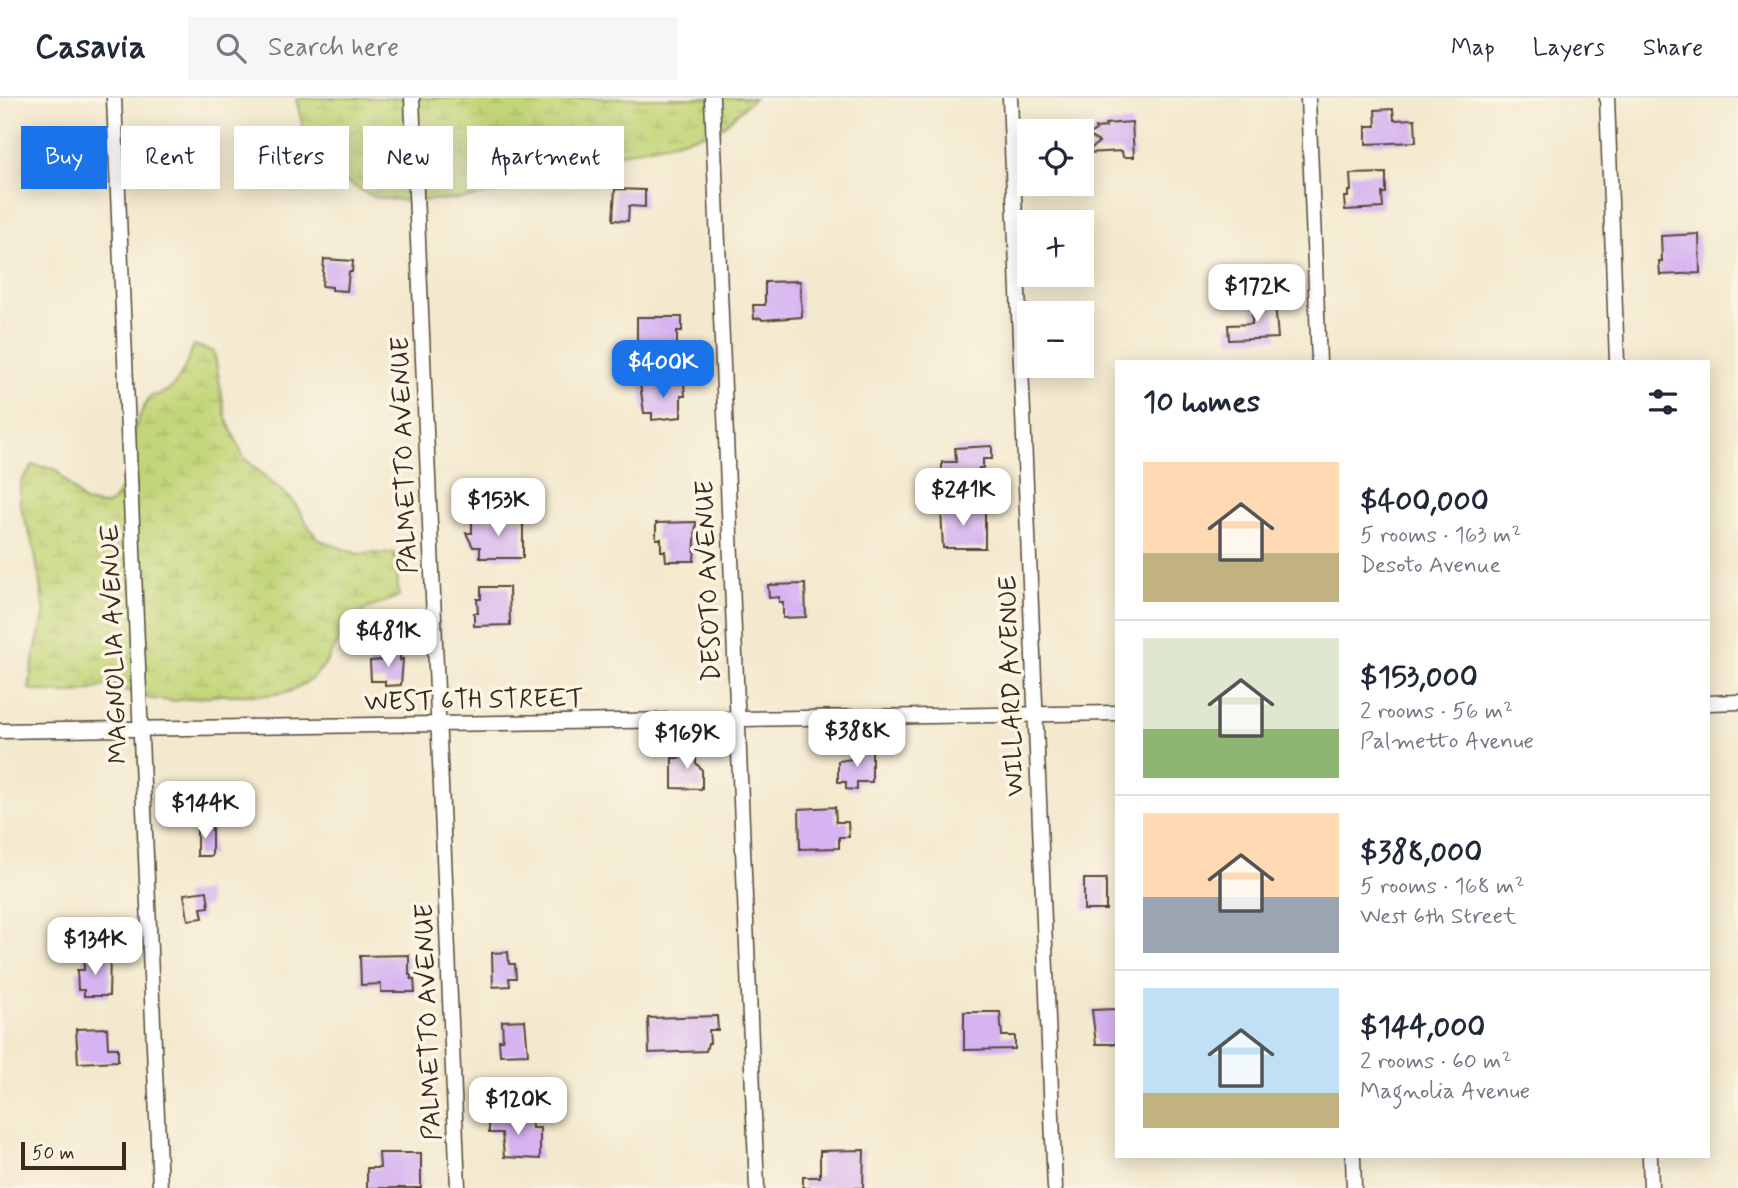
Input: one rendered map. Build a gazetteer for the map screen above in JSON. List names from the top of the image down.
{
  "streets": {
    "street": [
      "PALMETTO AVENUE",
      "DESOTO AVENUE",
      "MAGNOLIA AVENUE",
      "WILLARD AVENUE",
      "WEST 6TH STREET"
    ]
  },
  "crossings": [
    ["PALMETTO AVENUE", "WEST 6TH STREET"],
    ["DESOTO AVENUE", "WEST 6TH STREET"],
    ["MAGNOLIA AVENUE", "WEST 6TH STREET"],
    ["WILLARD AVENUE", "WEST 6TH STREET"]
  ],
  "scale_bar": "50 m",
  "page": {
    "header": "Casavia",
    "search": "Search here",
    "nav": ["Map", "Layers", "Share"],
    "map_buttons": ["+", "−"],
    "chip": [
      "Buy",
      "Rent",
      "Filters",
      "New",
      "Apartment"
    ],
    "price": [
      "$172K",
      "$400K",
      "$241K",
      "$153K",
      "$481K",
      "$388K",
      "$169K",
      "$144K",
      "$134K",
      "$120K"
    ],
    "heading": "10 homes",
    "list": [
      {
        "name": "$400,000",
        "note": "5 rooms · 163 m² · Desoto Avenue"
      },
      {
        "name": "$153,000",
        "note": "2 rooms · 56 m² · Palmetto Avenue"
      },
      {
        "name": "$388,000",
        "note": "5 rooms · 168 m² · West 6th Street"
      },
      {
        "name": "$144,000",
        "note": "2 rooms · 60 m² · Magnolia Avenue"
      }
    ],
    "scale": "50 m"
  }
}
